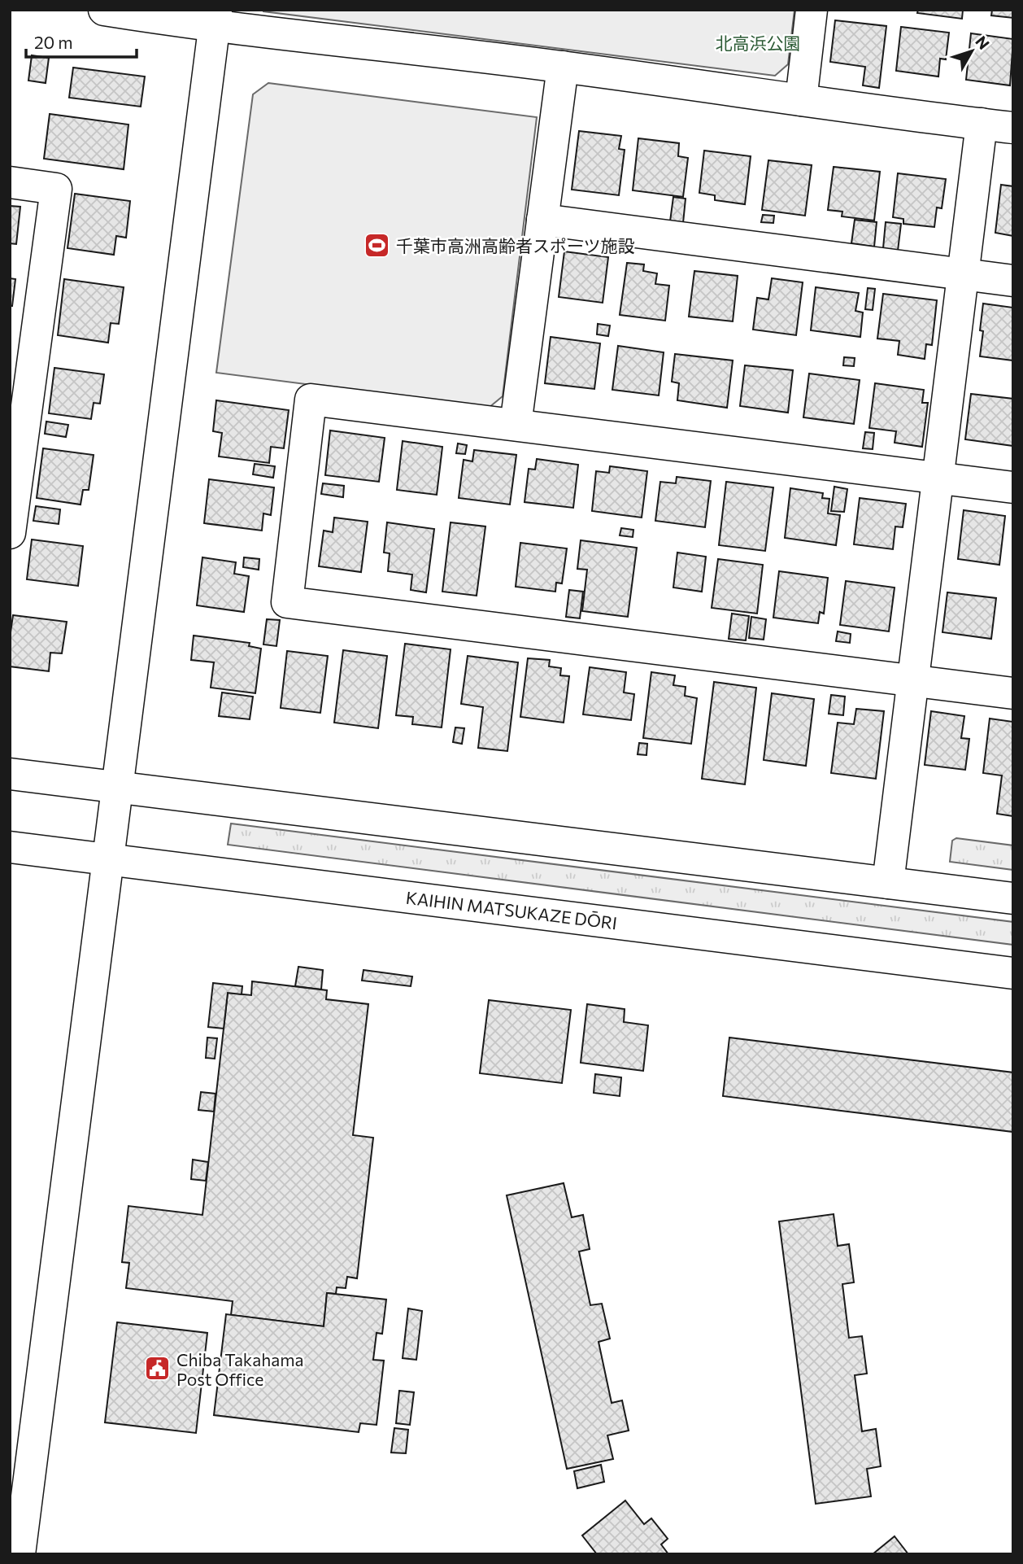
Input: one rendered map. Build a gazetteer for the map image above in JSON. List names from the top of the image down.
{
  "streets": {
    "street": ["KAIHIN MATSUKAZE DŌRI"]
  },
  "parks": ["北高浜公園"],
  "places": {
    "sports": ["千葉市高洲高齢者スポーツ施設"],
    "public building": ["Chiba Takahama Post Office"]
  },
  "scale_bar": "20 m",
  "north": "top right"
}
